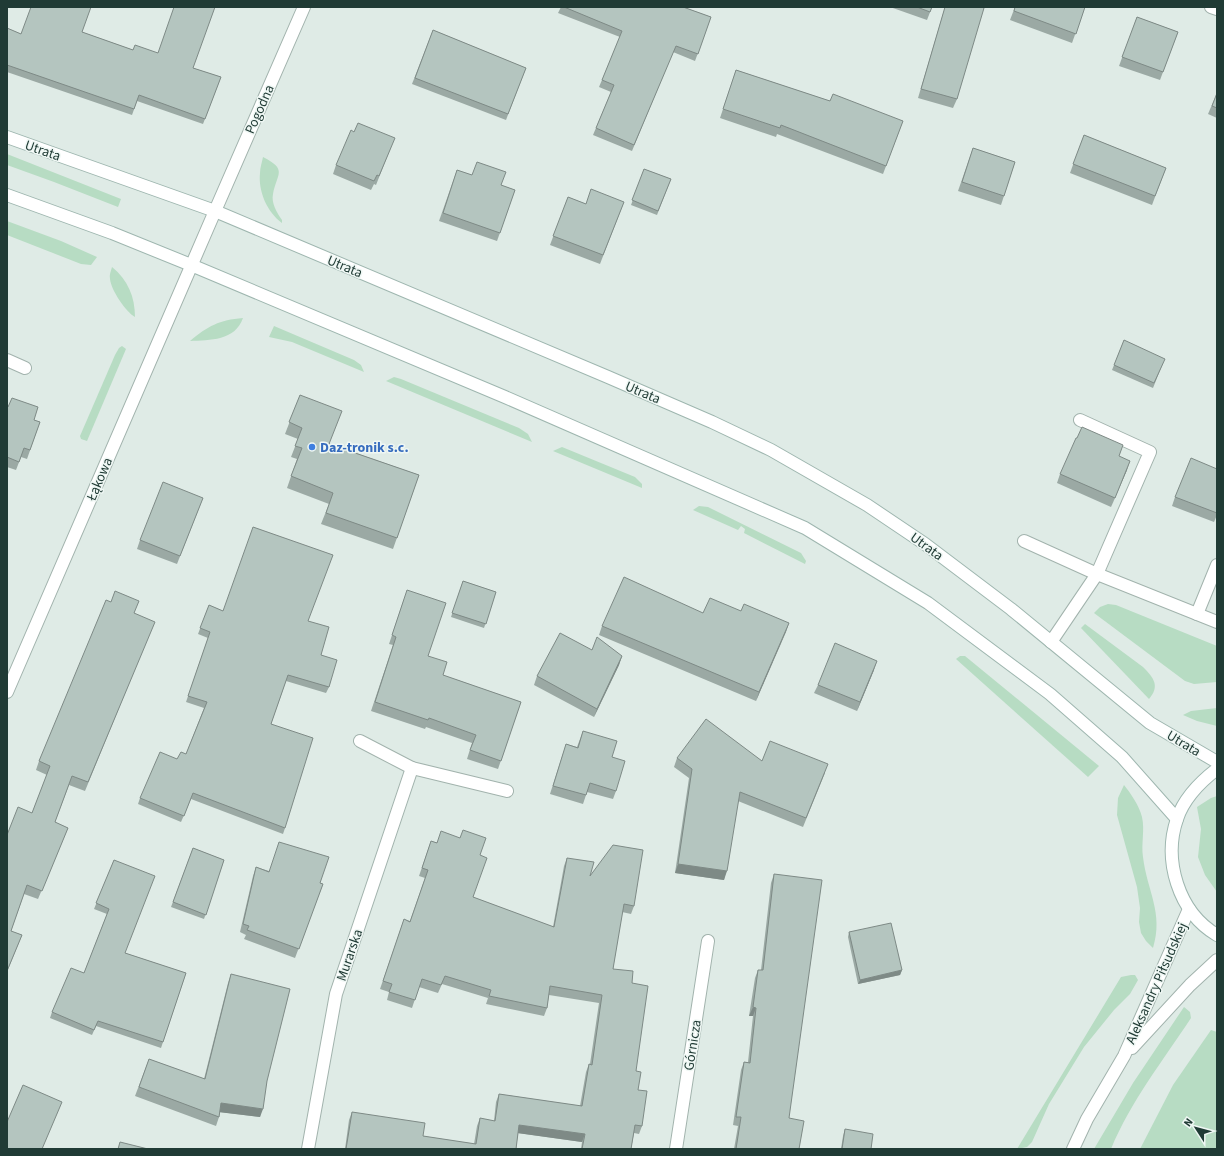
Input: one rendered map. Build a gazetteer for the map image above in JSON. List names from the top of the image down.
{
  "streets": {
    "main road": [
      "Pogodna",
      "Utrata",
      "Łąkowa",
      "Murarska",
      "Aleksandry Piłsudskiej",
      "Górnicza"
    ]
  },
  "crossings": [
    ["Pogodna", "Utrata"],
    ["Pogodna", "Łąkowa"],
    ["Utrata", "Aleksandry Piłsudskiej"]
  ],
  "places": ["Daz-tronik s.c."],
  "north": "top left"
}
